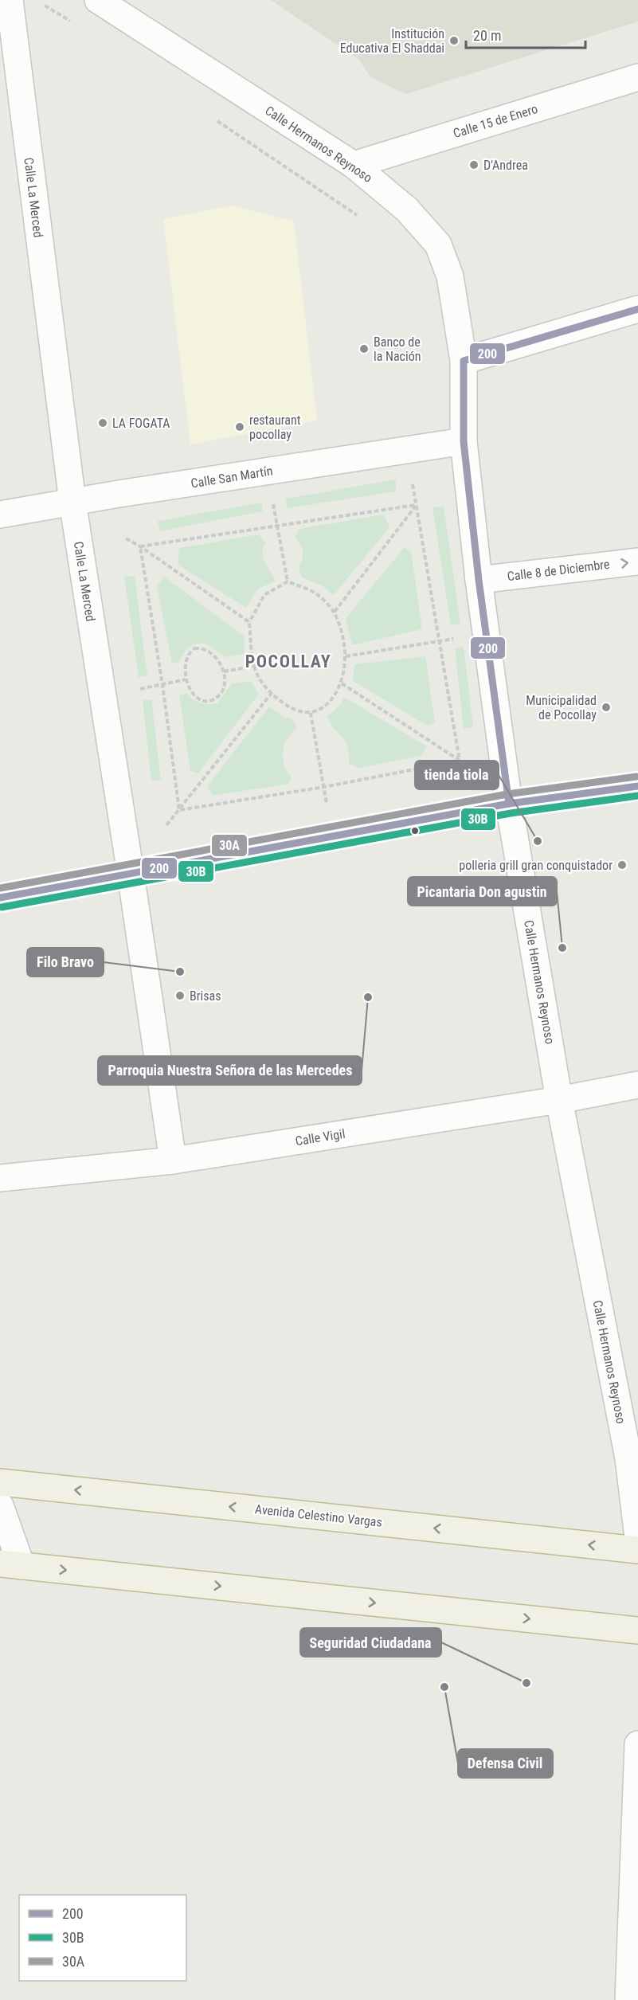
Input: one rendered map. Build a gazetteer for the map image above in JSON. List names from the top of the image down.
{
  "streets": {
    "highway": ["Avenida Celestino Vargas"],
    "street": [
      "Calle 15 de Enero",
      "Calle Hermanos Reynoso",
      "Calle La Merced",
      "Calle San Martín",
      "Calle 8 de Diciembre",
      "Calle Vigil"
    ]
  },
  "crossings": [
    ["Calle 15 de Enero", "Calle Hermanos Reynoso"],
    ["Calle Hermanos Reynoso", "Calle San Martín"],
    ["Calle Hermanos Reynoso", "Calle 8 de Diciembre"],
    ["Calle Hermanos Reynoso", "Calle Vigil"],
    ["Calle La Merced", "Calle San Martín"],
    ["Calle La Merced", "Calle Vigil"]
  ],
  "districts": ["POCOLLAY"],
  "places": [
    "Institución Educativa El Shaddai",
    "D'Andrea",
    "Banco de la Nación",
    "LA FOGATA",
    "restaurant pocollay",
    "Municipalidad de Pocollay",
    "tienda tiola",
    "polleria grill gran conquistador",
    "Picantaria Don agustin",
    "Filo Bravo",
    "Brisas",
    "Parroquia Nuestra Señora de las Mercedes",
    "Seguridad Ciudadana",
    "Defensa Civil"
  ],
  "lines": ["transit line 200", "transit line 30A", "transit line 30B"],
  "legend": ["200", "30B", "30A"],
  "scale_bar": "20 m"
}
